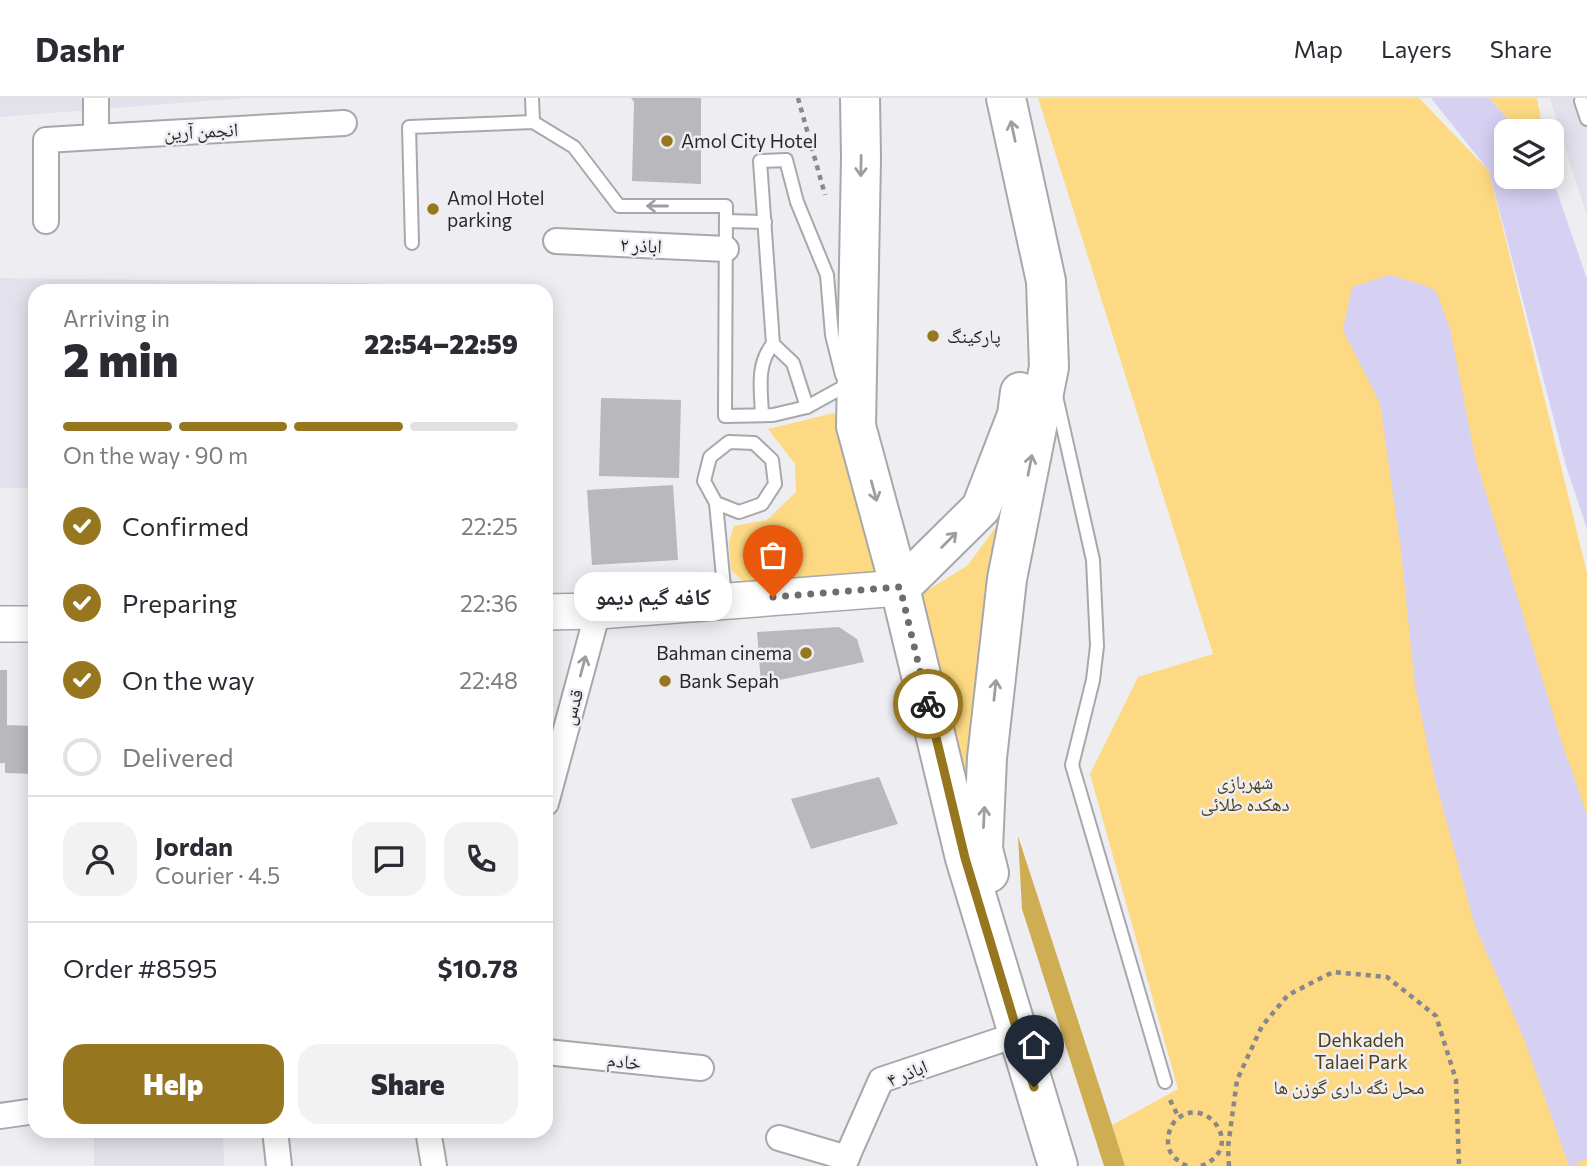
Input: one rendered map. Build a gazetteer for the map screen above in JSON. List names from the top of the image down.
{
  "streets": {
    "street": [
      "انجمن آرین",
      "اباذر ۲",
      "قدس",
      "خادم",
      "اباذر ۴"
    ]
  },
  "one_way": ["قدس"],
  "parks": ["شهربازی دهکده طلائی", "Dehkadeh Talaei Park", "محل نگه داری گوزن ها"],
  "places": [
    "Amol City Hotel",
    "Amol Hotel parking",
    "پارکینگ",
    "کافه گیم دیمو",
    "Bahman cinema",
    "Bank Sepah"
  ],
  "page": {
    "header": "Dashr",
    "nav": ["Map", "Layers", "Share"],
    "heading": ["2 min", "Arriving in", "22:54–22:59"],
    "panel": [
      "Jordan",
      "Courier · 4.5",
      "Order #8595",
      "$10.78"
    ],
    "bar": "On the way · 90 m",
    "list": [
      ["Confirmed", "22:25"],
      ["Preparing", "22:36"],
      ["On the way", "22:48"],
      "Delivered"
    ],
    "bubble": "کافه گیم دیمو",
    "buttons": ["Help", "Share"]
  }
}
